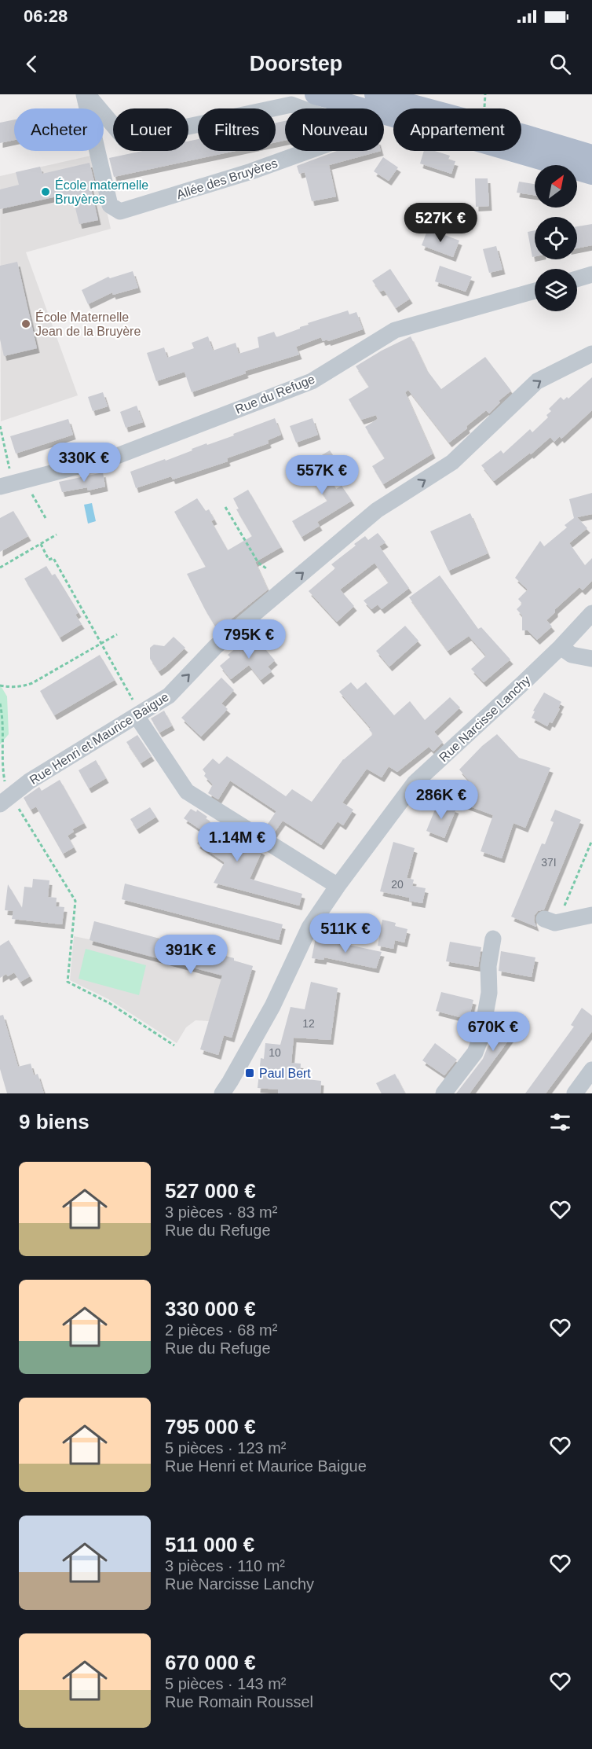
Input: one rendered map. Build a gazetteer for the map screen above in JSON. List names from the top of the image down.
{
  "streets": {
    "street": [
      "Allée des Bruyères",
      "Rue du Refuge",
      "Rue Narcisse Lanchy",
      "Rue Henri et Maurice Baigue"
    ]
  },
  "one_way": ["Rue Henri et Maurice Baigue"],
  "places": {
    "other": ["École maternelle Bruyères", "École Maternelle Jean de la Bruyère"],
    "transit": ["Paul Bert"]
  },
  "house_numbers": [
    "37I",
    "20",
    "12",
    "10"
  ],
  "north": "top right",
  "page": {
    "status": "06:28",
    "header": "Doorstep",
    "chip": [
      "Acheter",
      "Louer",
      "Filtres",
      "Nouveau",
      "Appartement"
    ],
    "price": [
      "527K €",
      "330K €",
      "557K €",
      "795K €",
      "286K €",
      "1.14M €",
      "511K €",
      "391K €",
      "670K €"
    ],
    "heading": "9 biens",
    "list": [
      {
        "name": "527 000 €",
        "note": "3 pièces · 83 m² · Rue du Refuge"
      },
      {
        "name": "330 000 €",
        "note": "2 pièces · 68 m² · Rue du Refuge"
      },
      {
        "name": "795 000 €",
        "note": "5 pièces · 123 m² · Rue Henri et Maurice Baigue"
      },
      {
        "name": "511 000 €",
        "note": "3 pièces · 110 m² · Rue Narcisse Lanchy"
      },
      {
        "name": "670 000 €",
        "note": "5 pièces · 143 m² · Rue Romain Roussel"
      }
    ]
  }
}
